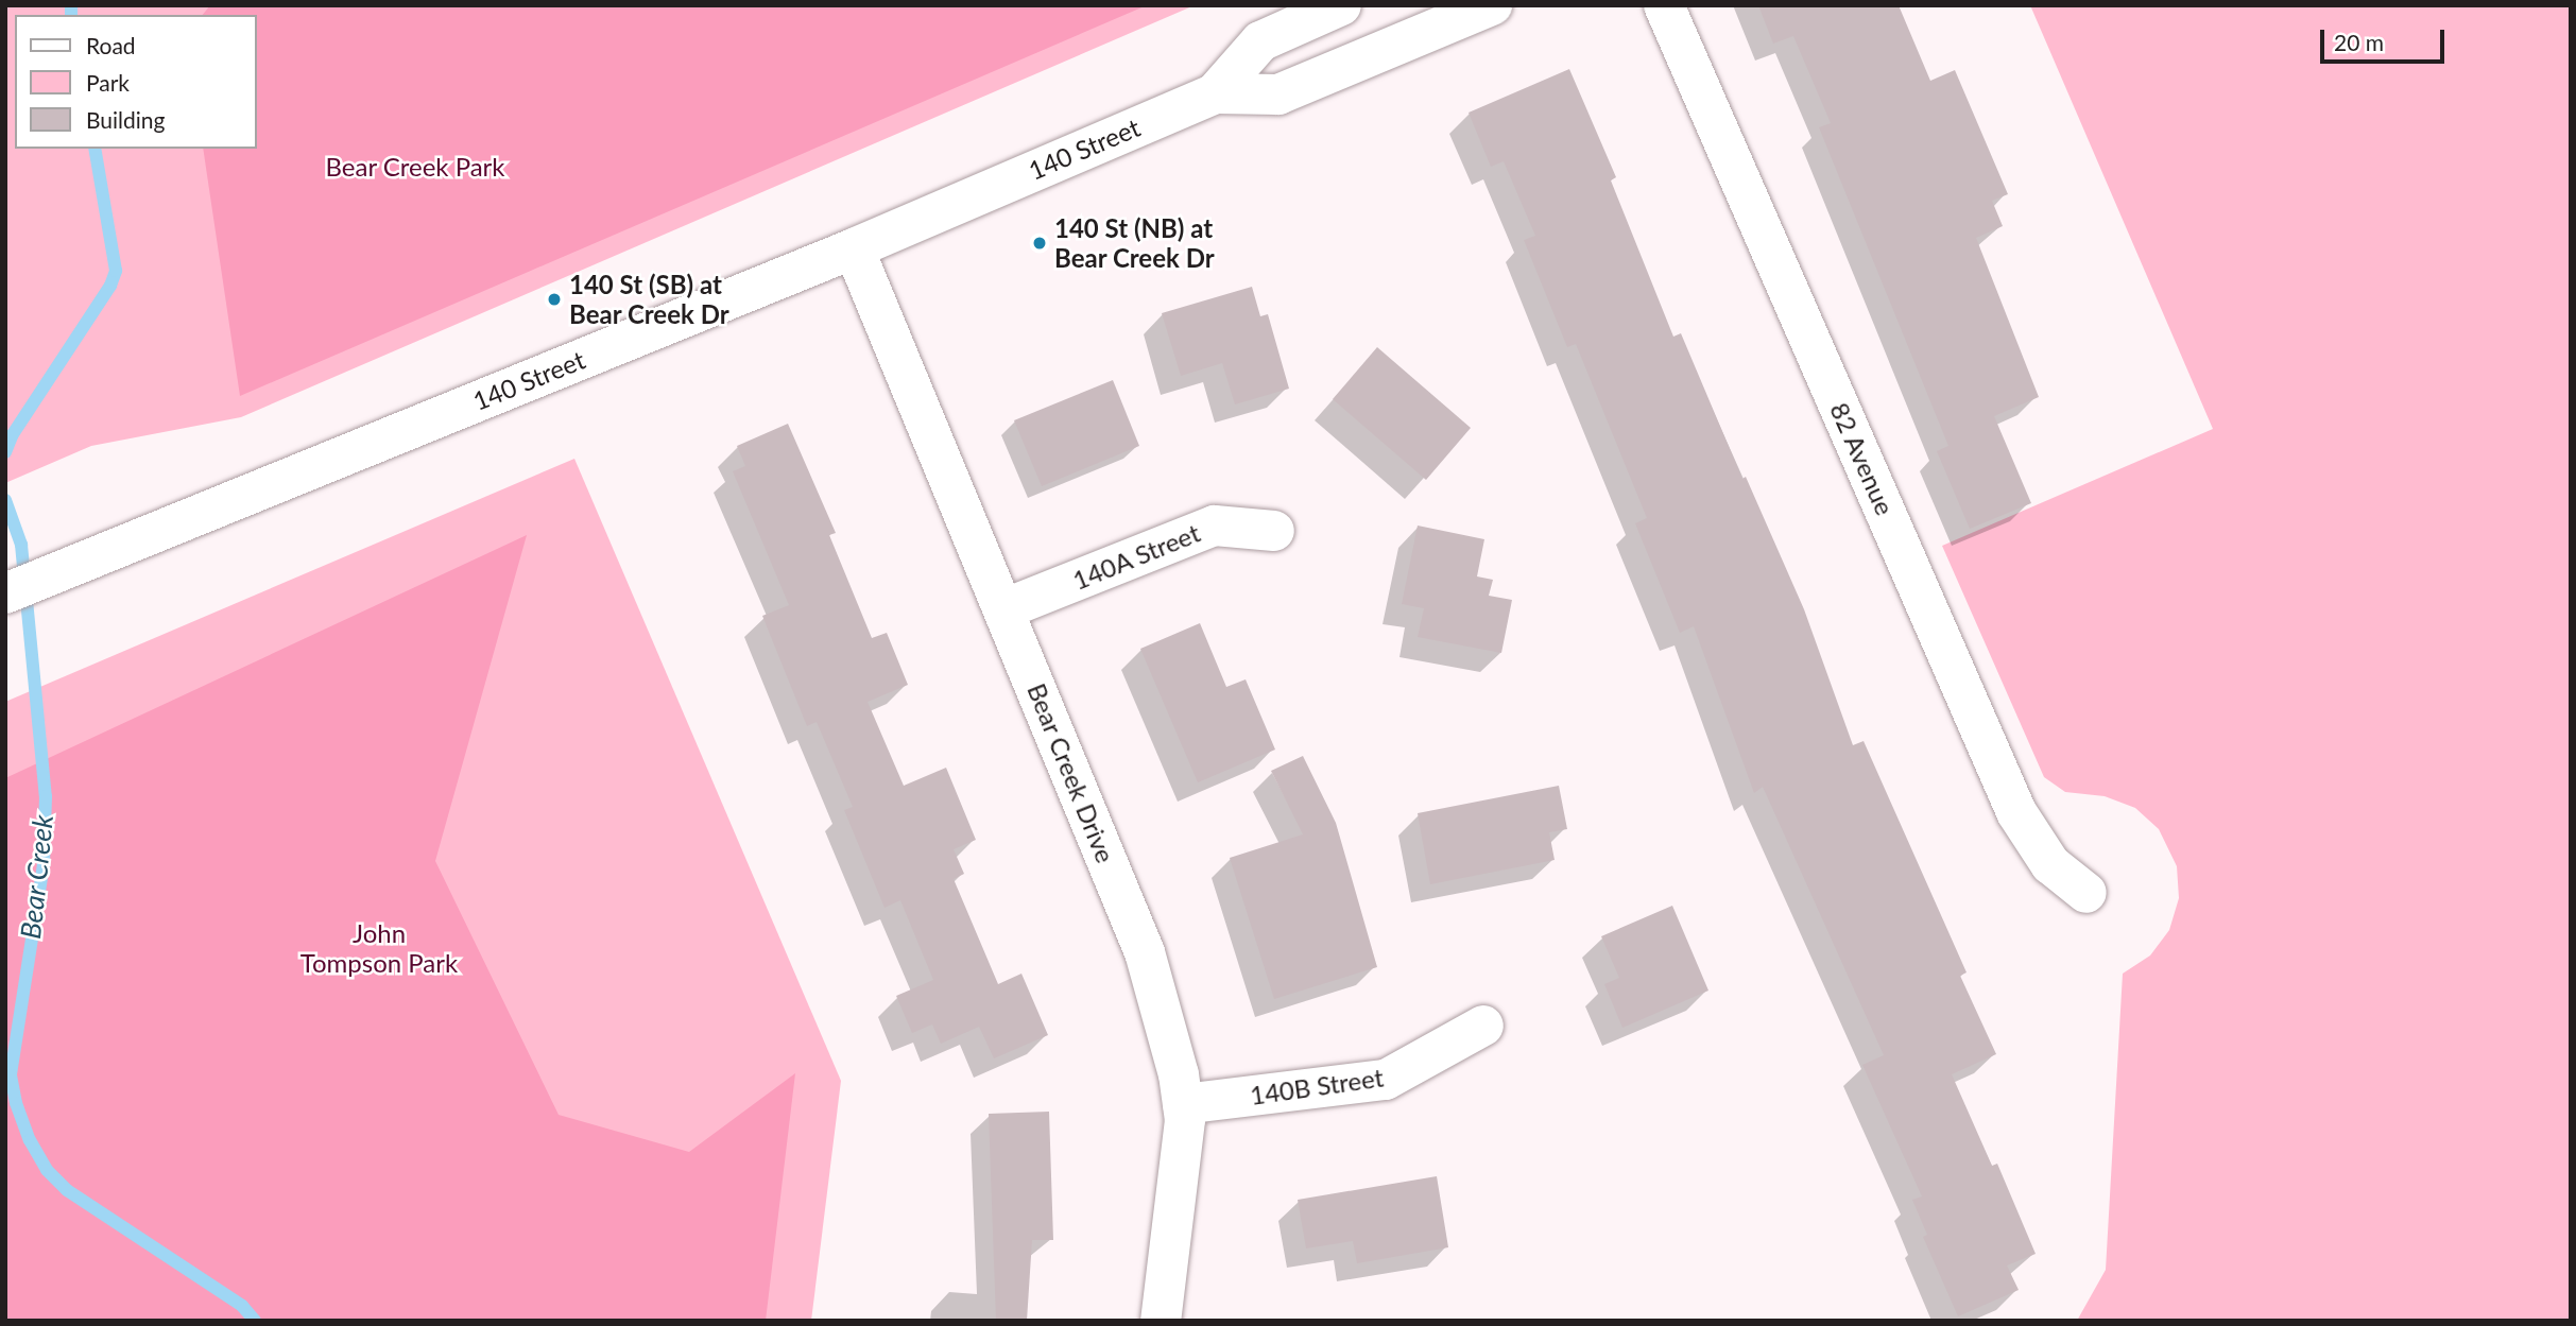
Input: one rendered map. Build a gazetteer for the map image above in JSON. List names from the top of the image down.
{
  "streets": {
    "street": [
      "140 Street",
      "82 Avenue",
      "140A Street",
      "Bear Creek Drive",
      "140B Street"
    ]
  },
  "crossings": [
    ["140 Street", "Bear Creek Drive"],
    ["140A Street", "Bear Creek Drive"],
    ["Bear Creek Drive", "140B Street"]
  ],
  "water": ["Bear Creek"],
  "parks": ["Bear Creek Park", "John Tompson Park"],
  "places": ["140 St (NB) at Bear Creek Dr", "140 St (SB) at Bear Creek Dr"],
  "legend": ["Road", "Park", "Building"],
  "scale_bar": "20 m"
}
